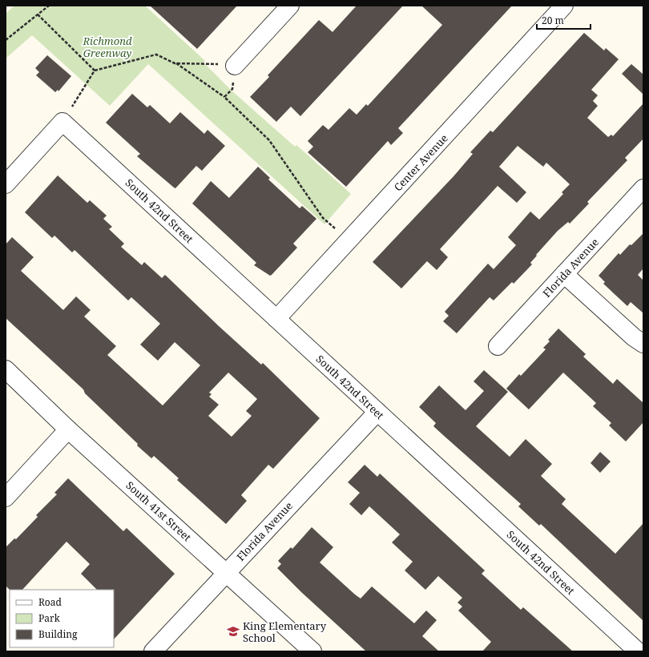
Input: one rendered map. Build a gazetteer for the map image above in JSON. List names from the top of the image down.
{
  "streets": {
    "street": [
      "Center Avenue",
      "South 42nd Street",
      "Florida Avenue",
      "South 41st Street"
    ]
  },
  "crossings": [
    ["Center Avenue", "South 42nd Street"],
    ["South 42nd Street", "Florida Avenue"],
    ["Florida Avenue", "South 41st Street"]
  ],
  "parks": ["Richmond Greenway"],
  "places": {
    "school or university": ["King Elementary School"]
  },
  "legend": ["Road", "Park", "Building"],
  "scale_bar": "20 m"
}
